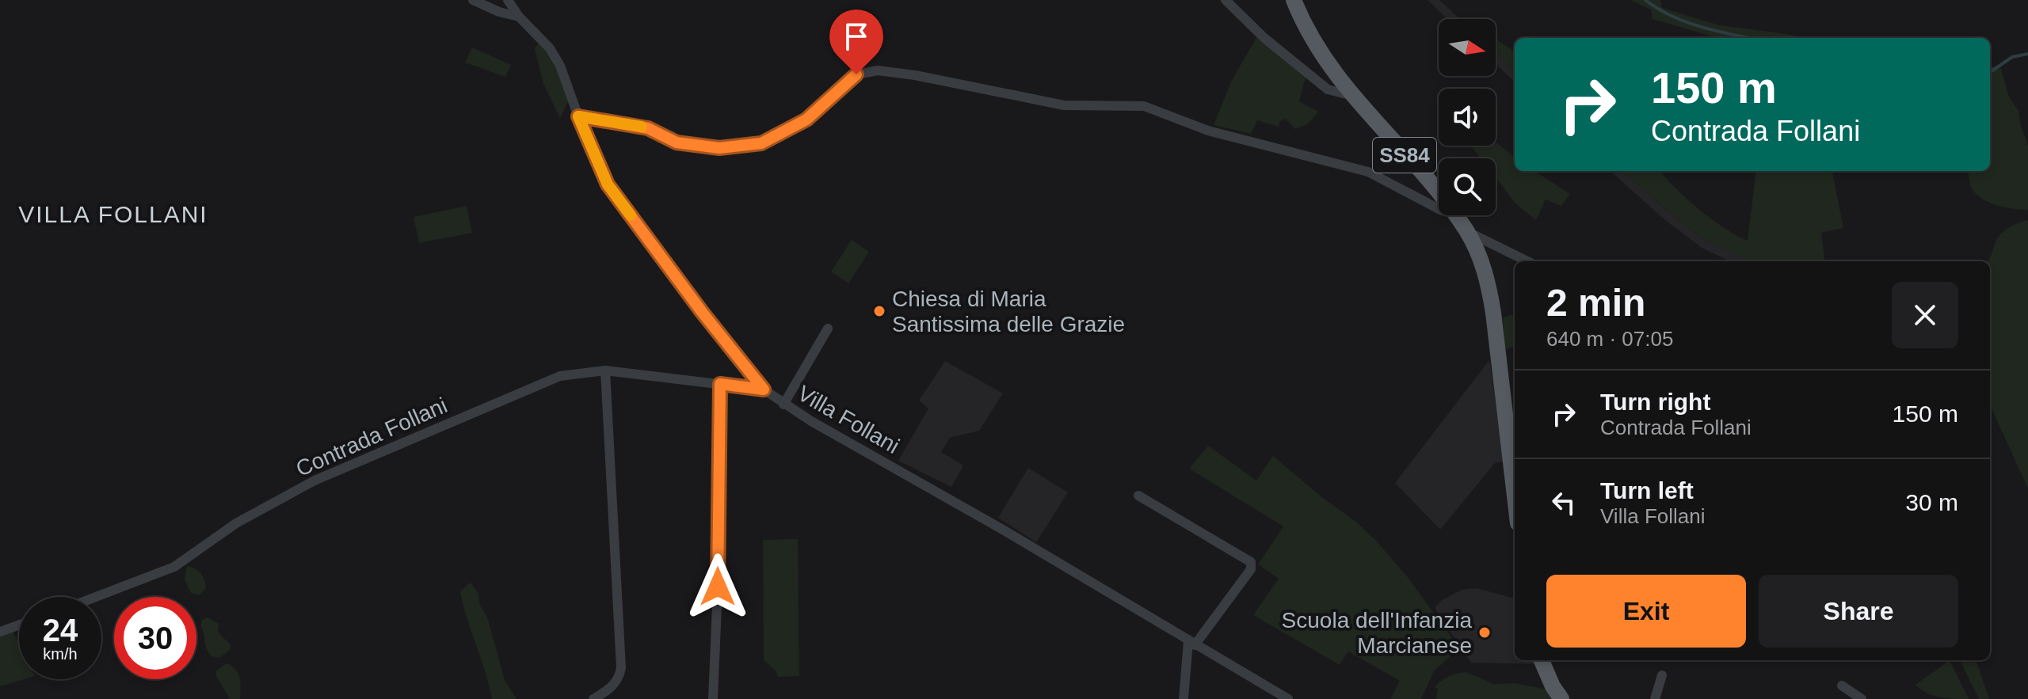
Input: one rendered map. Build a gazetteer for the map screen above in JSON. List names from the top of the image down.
{
  "streets": {
    "main road": ["SS84"],
    "street": ["Villa Follani", "Contrada Follani"]
  },
  "crossings": [
    ["Villa Follani", "Contrada Follani"]
  ],
  "districts": ["VILLA FOLLANI"],
  "places": ["Chiesa di Maria Santissima delle Grazie", "Scuola dell'Infanzia Marcianese"],
  "north": "right",
  "page": {
    "turn": ["150 m", "Contrada Follani"],
    "heading": ["2 min", "640 m · 07:05"],
    "list": [
      {
        "name": "Turn right",
        "note": "Contrada Follani",
        "value": "150 m"
      },
      {
        "name": "Turn left",
        "note": "Villa Follani",
        "value": "30 m"
      }
    ],
    "buttons": ["Exit", "Share"],
    "speed": "24 km/h",
    "limit": "30"
  }
}
